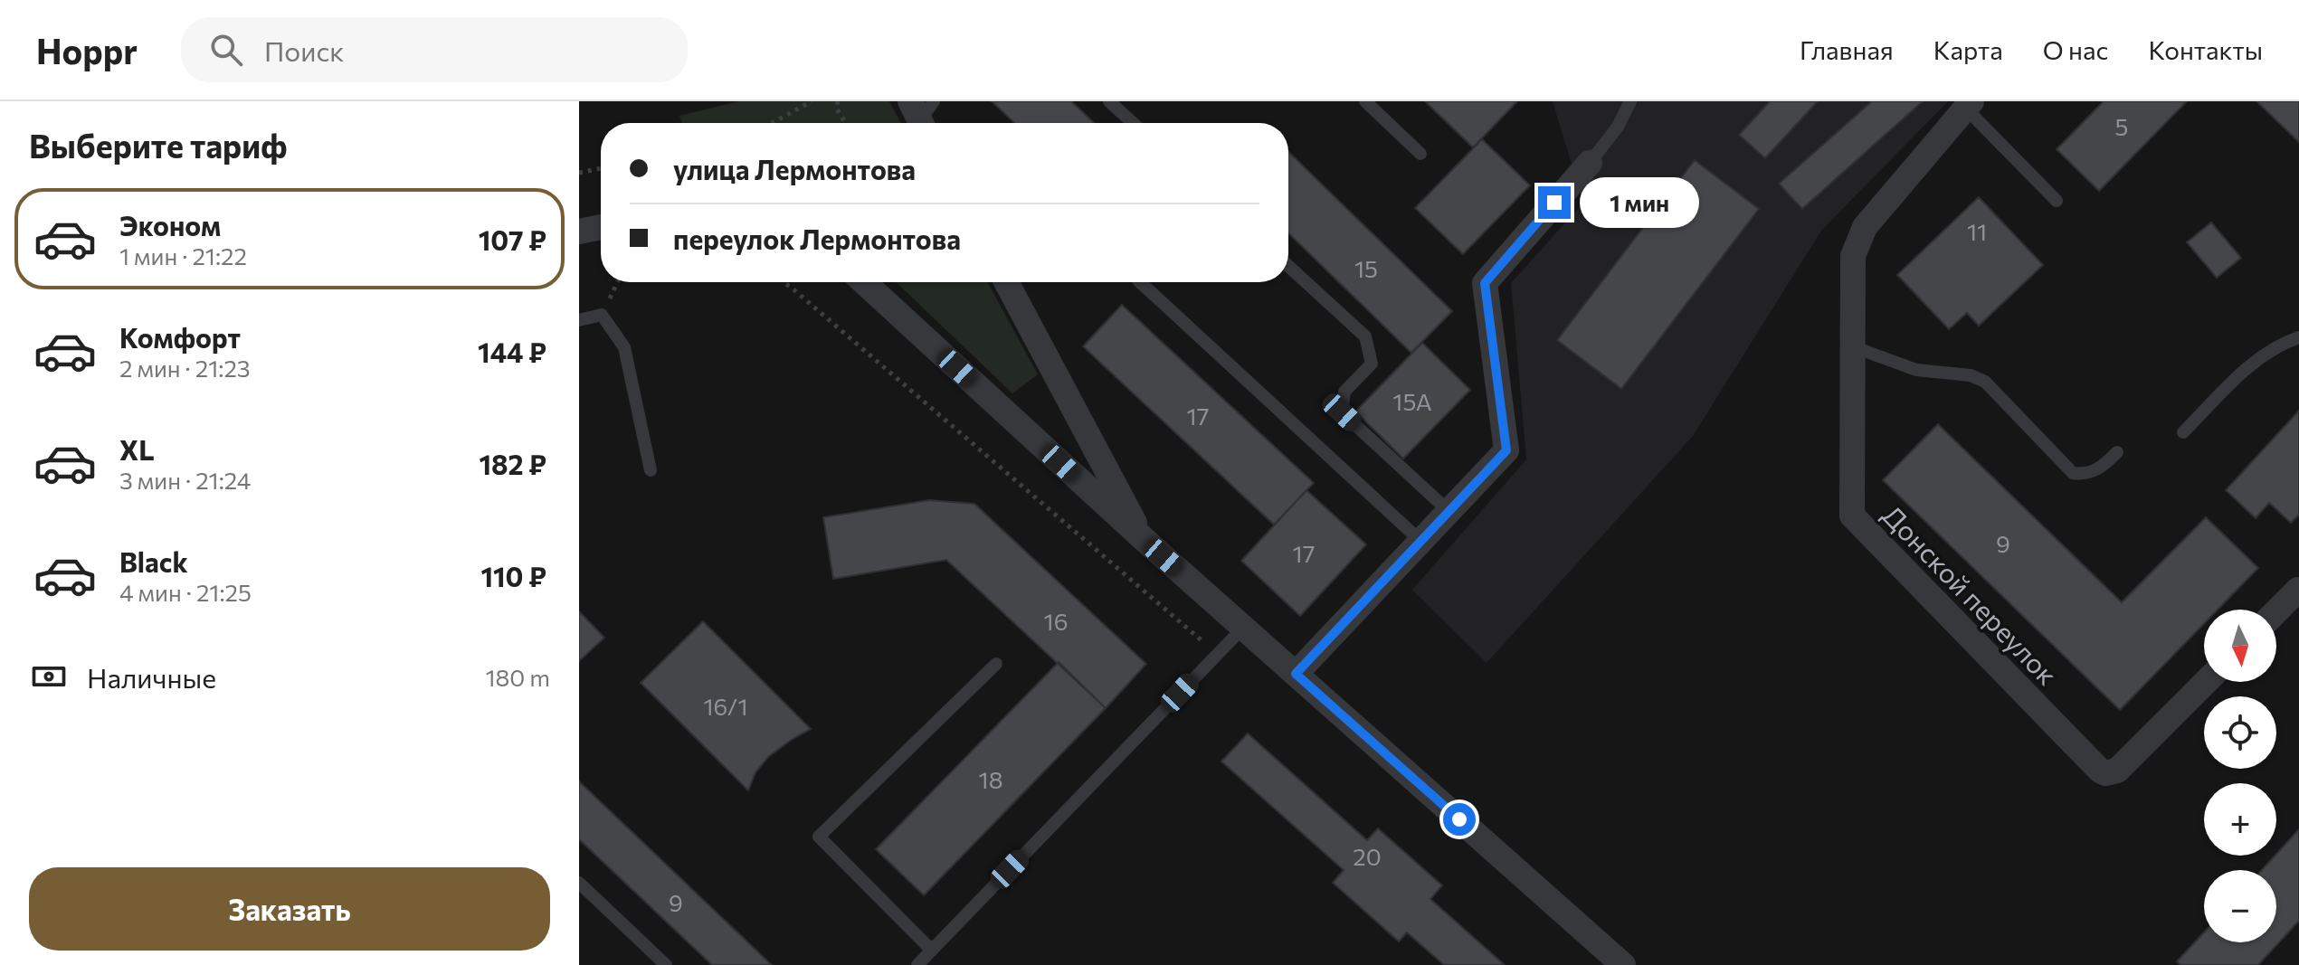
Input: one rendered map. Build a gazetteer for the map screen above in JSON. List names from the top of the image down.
{
  "streets": {
    "street": ["Донской переулок"]
  },
  "house_numbers": [
    "5",
    "11",
    "15",
    "15А",
    "17",
    "9",
    "17",
    "16",
    "16/1",
    "18",
    "20",
    "9"
  ],
  "north": "bottom",
  "page": {
    "header": "Hoppr",
    "search": "Поиск",
    "nav": [
      "Главная",
      "Карта",
      "О нас",
      "Контакты"
    ],
    "heading": "Выберите тариф",
    "banner": ["улица Лермонтова", "переулок Лермонтова"],
    "bubble": "1 мин",
    "list": [
      {
        "name": "Эконом",
        "note": "1 мин · 21:22",
        "value": "107 ₽"
      },
      {
        "name": "Комфорт",
        "note": "2 мин · 21:23",
        "value": "144 ₽"
      },
      {
        "name": "XL",
        "note": "3 мин · 21:24",
        "value": "182 ₽"
      },
      {
        "name": "Black",
        "note": "4 мин · 21:25",
        "value": "110 ₽"
      }
    ],
    "map_buttons": ["+", "−"],
    "pay": ["Наличные", "180 m"],
    "buttons": "Заказать"
  }
}
